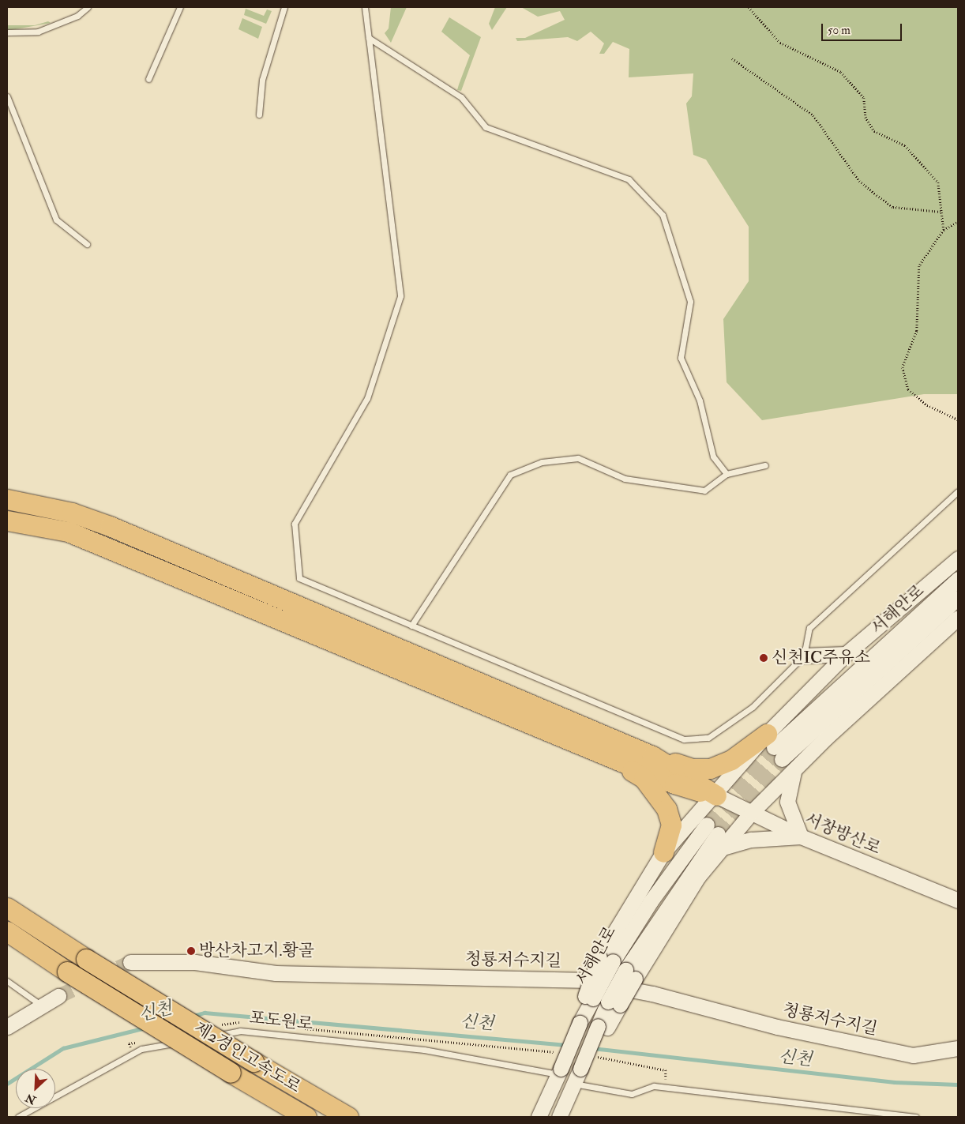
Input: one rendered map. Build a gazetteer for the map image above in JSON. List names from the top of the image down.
{
  "streets": {
    "highway": ["제2경인고속도로"],
    "main road": ["서해안로", "서창방산로", "청룡저수지길"],
    "lane": ["포도원로"]
  },
  "water": ["신천"],
  "places": ["신천IC주유소", "방산차고지.황골"],
  "scale_bar": "50 m",
  "north": "bottom left"
}
